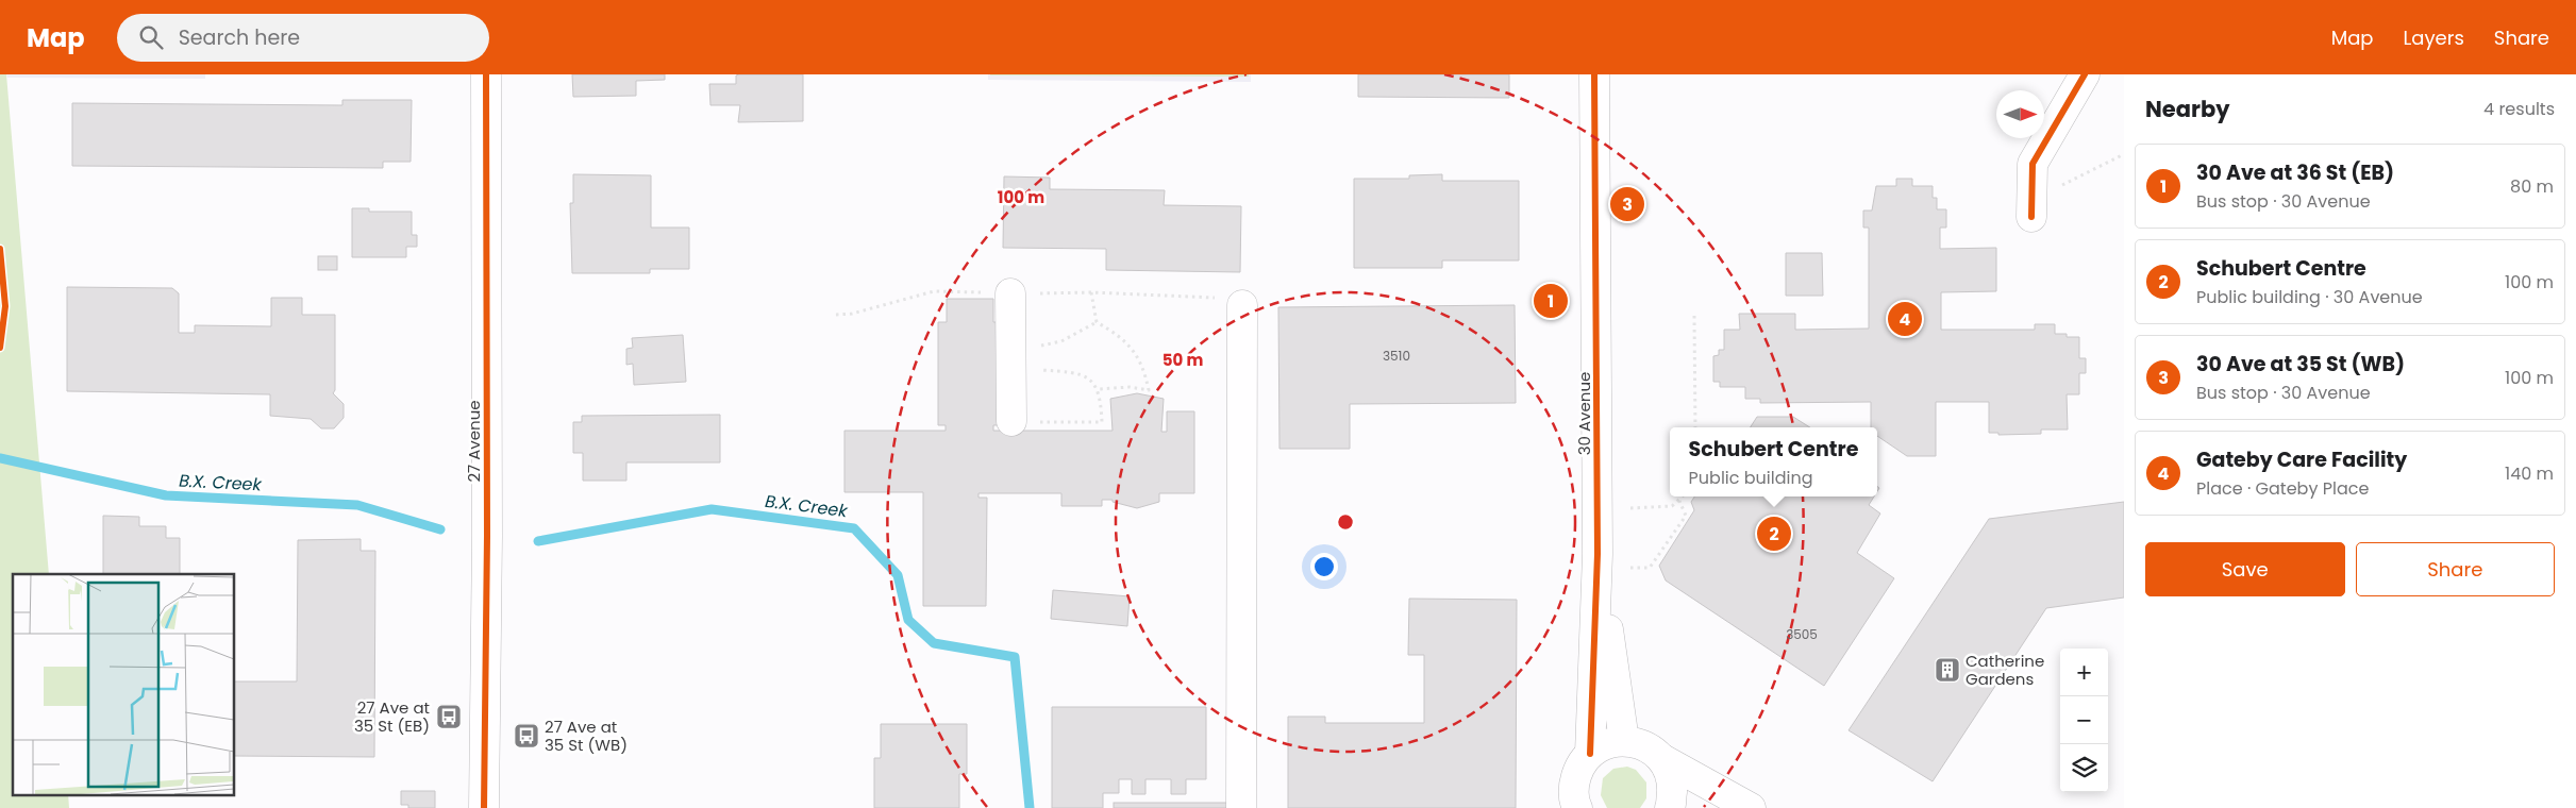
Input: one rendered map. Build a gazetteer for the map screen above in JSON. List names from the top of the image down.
{
  "streets": {
    "street": ["30 Avenue", "27 Avenue"]
  },
  "water": ["B.X. Creek"],
  "places": {
    "building": ["Catherine Gardens"],
    "bus stop": ["27 Ave at 35 St (EB)", "27 Ave at 35 St (WB)"]
  },
  "house_numbers": ["3510", "3505"],
  "north": "right",
  "page": {
    "header": "Map",
    "search": "Search here",
    "nav": ["Map", "Layers", "Share"],
    "heading": ["Nearby", "4 results"],
    "list": [
      {
        "mark": "1",
        "name": "30 Ave at 36 St (EB)",
        "note": "Bus stop · 30 Avenue",
        "value": "80 m"
      },
      {
        "mark": "2",
        "name": "Schubert Centre",
        "note": "Public building · 30 Avenue",
        "value": "100 m"
      },
      {
        "mark": "3",
        "name": "30 Ave at 35 St (WB)",
        "note": "Bus stop · 30 Avenue",
        "value": "100 m"
      },
      {
        "mark": "4",
        "name": "Gateby Care Facility",
        "note": "Place · Gateby Place",
        "value": "140 m"
      }
    ],
    "pins": [
      "3",
      "1",
      "4",
      "2"
    ],
    "popup": ["Schubert Centre", "Public building"],
    "buttons": ["Save", "Share"],
    "map_buttons": ["+", "−"]
  },
  "rings": ["100 m", "50 m"]
}
